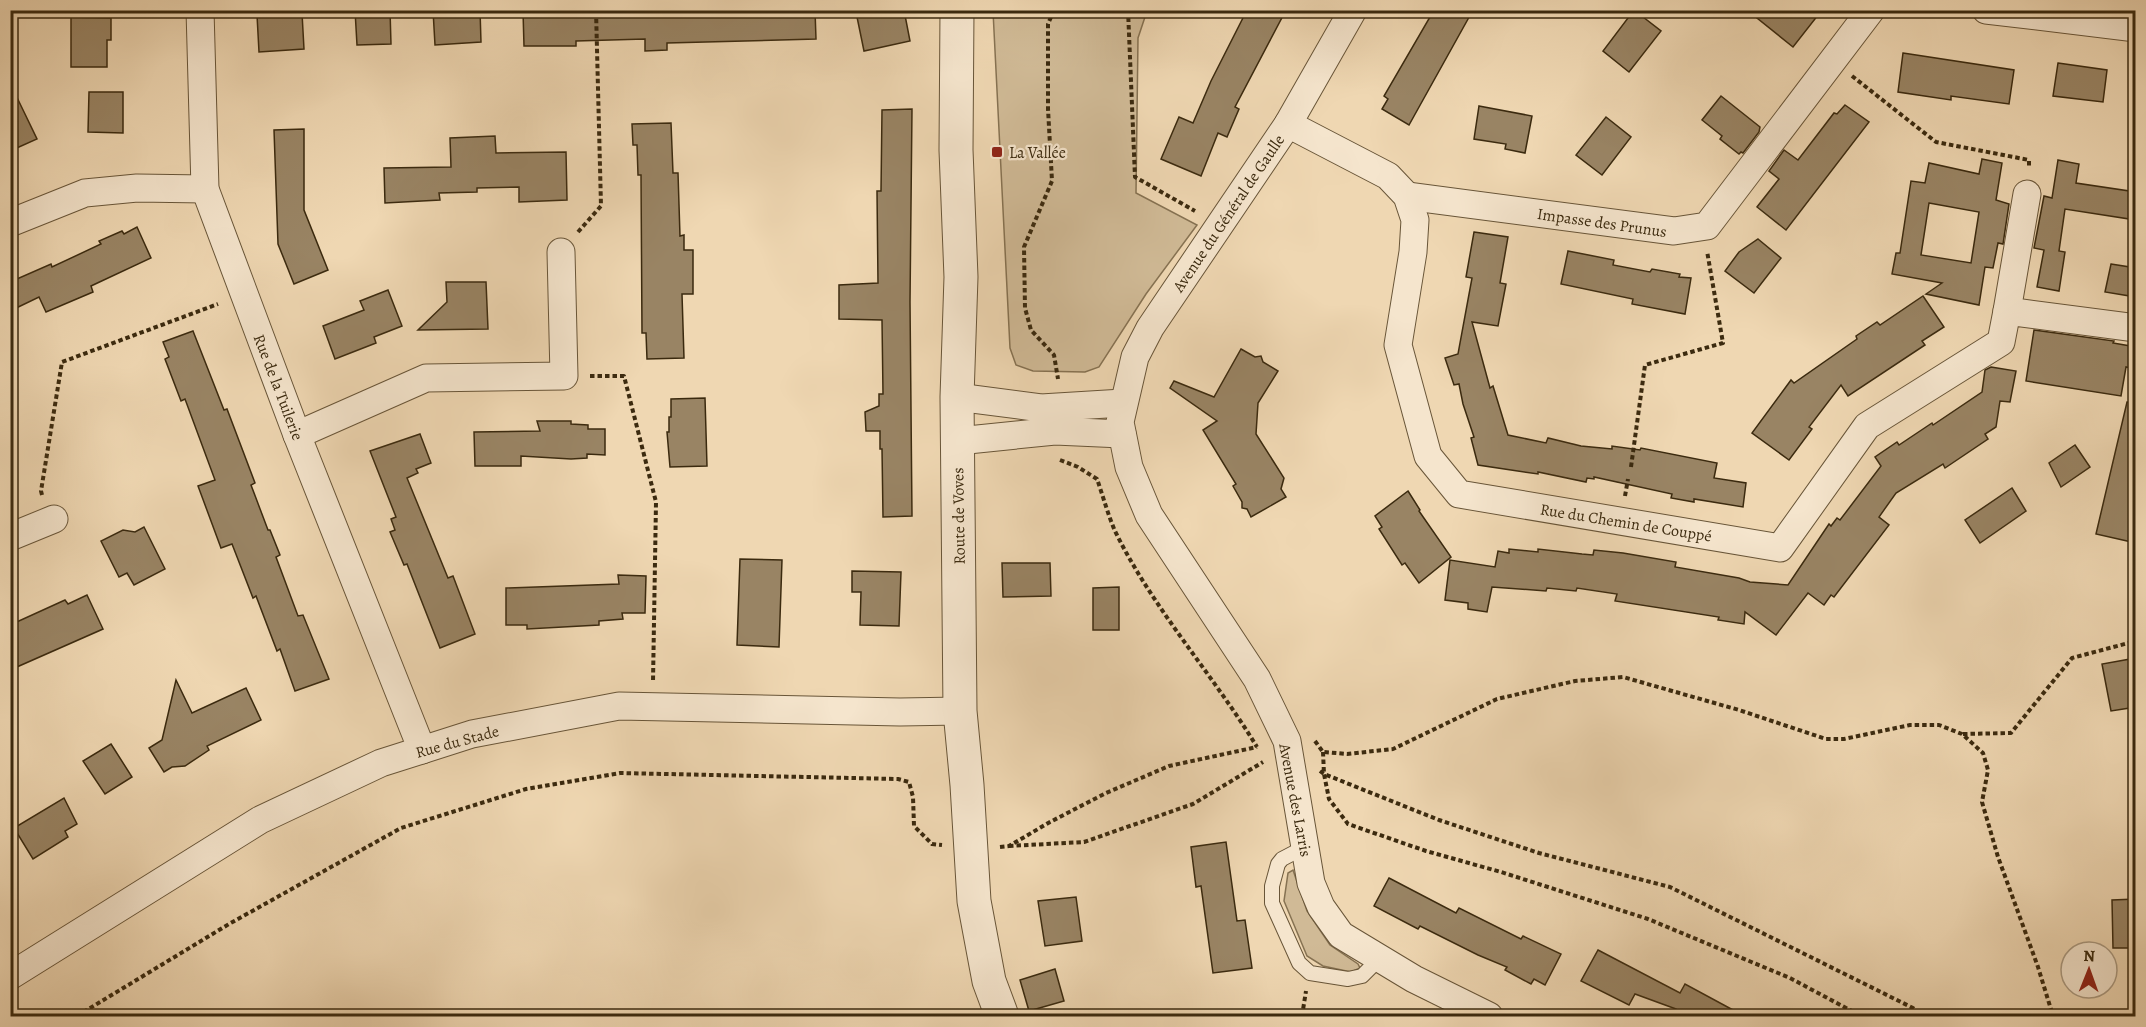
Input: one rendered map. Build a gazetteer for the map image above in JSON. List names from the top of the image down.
{
  "streets": {
    "street": [
      "Avenue du Général de Gaulle",
      "Impasse des Prunus",
      "Rue de la Tuilerie",
      "Route de Voves",
      "Rue du Chemin de Couppé",
      "Rue du Stade",
      "Avenue des Larris"
    ]
  },
  "crossings": [
    ["Avenue du Général de Gaulle", "Rue du Chemin de Couppé"],
    ["Avenue du Général de Gaulle", "Avenue des Larris"],
    ["Impasse des Prunus", "Rue du Chemin de Couppé"],
    ["Rue de la Tuilerie", "Rue du Stade"],
    ["Route de Voves", "Rue du Stade"]
  ],
  "places": {
    "transit": ["La Vallée"]
  },
  "north": "top"
}
